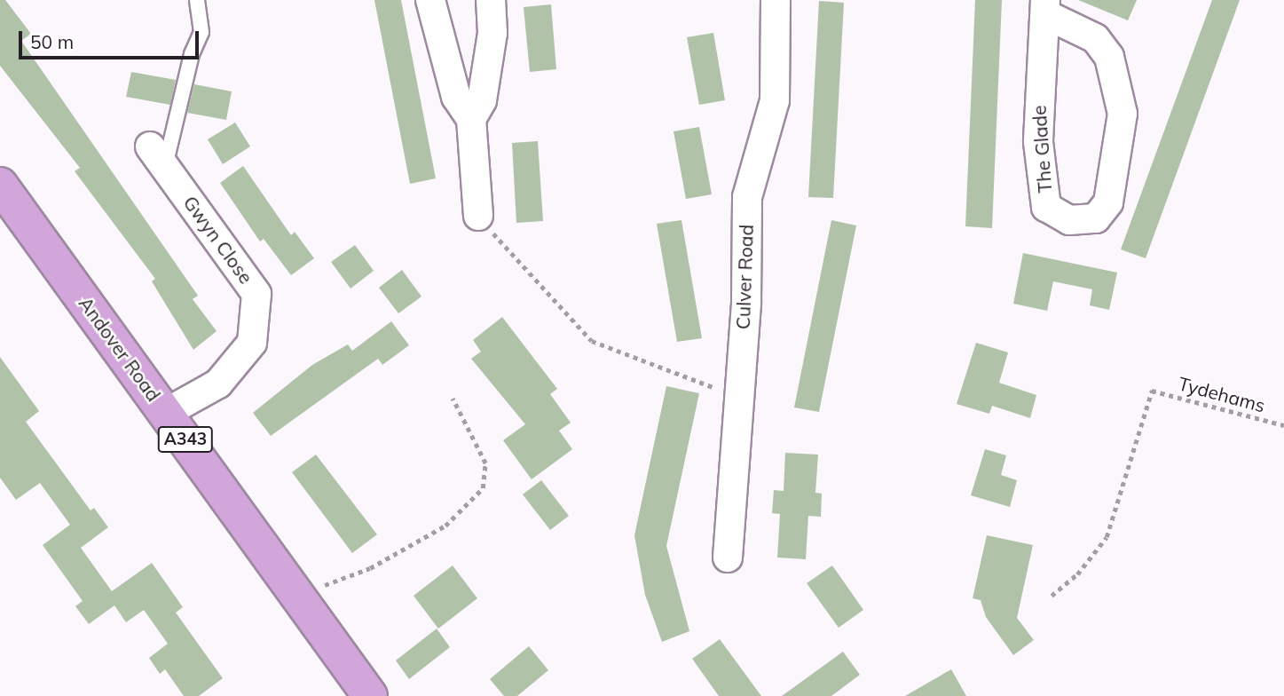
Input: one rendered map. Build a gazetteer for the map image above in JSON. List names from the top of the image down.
{
  "streets": {
    "main road": ["Andover Road", "A343"],
    "street": ["The Glade", "Gwyn Close", "Culver Road"],
    "path": ["Tydehams"]
  },
  "crossings": [
    ["Gwyn Close", "Andover Road"]
  ],
  "scale_bar": "50 m"
}
